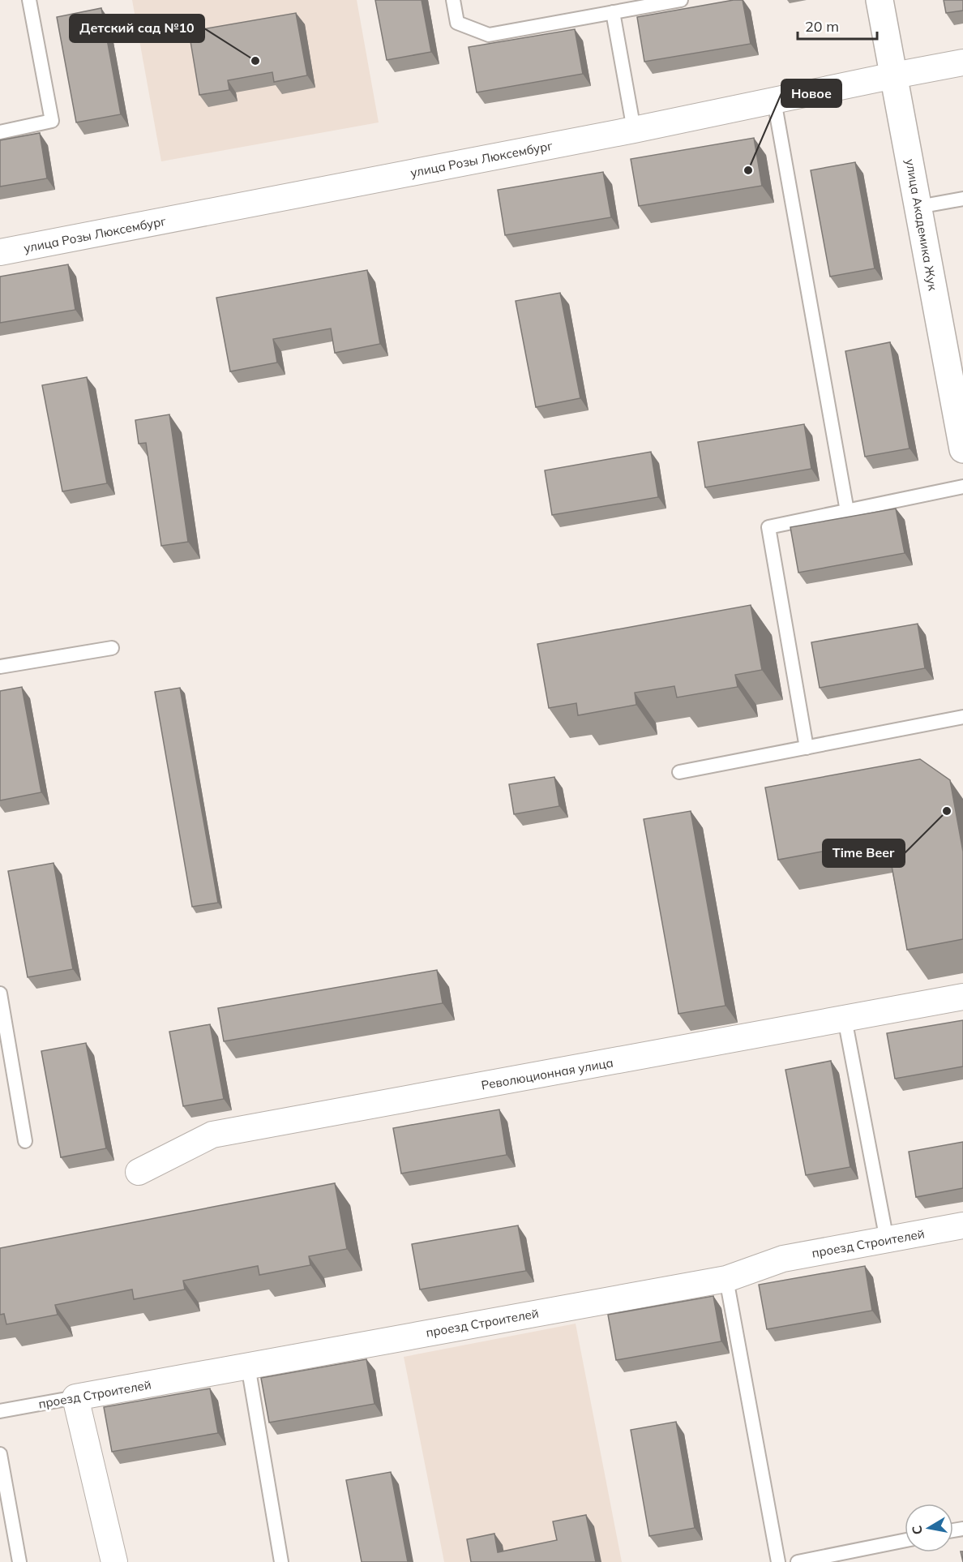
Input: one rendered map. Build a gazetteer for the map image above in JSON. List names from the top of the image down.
{
  "streets": {
    "street": [
      "улица Розы Люксембург",
      "улица Академика Жук",
      "Революционная улица",
      "проезд Строителей"
    ]
  },
  "crossings": [
    ["улица Розы Люксембург", "улица Академика Жук"]
  ],
  "places": ["Детский сад №10", "Новое", "Time Beer"],
  "scale_bar": "20 m",
  "north": "left"
}
